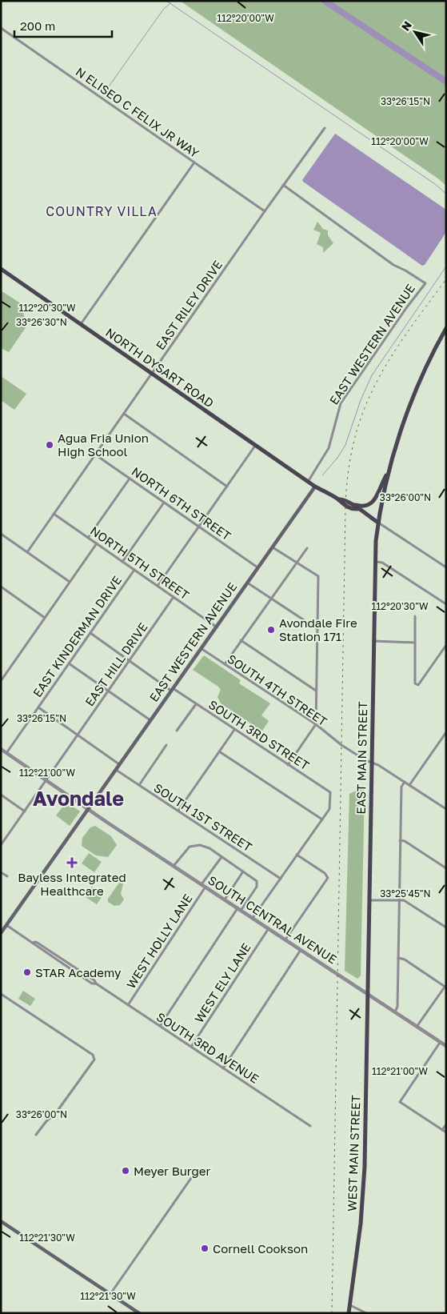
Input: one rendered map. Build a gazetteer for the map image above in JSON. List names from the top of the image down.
{
  "streets": {
    "main road": [
      "EAST WESTERN AVENUE",
      "NORTH DYSART ROAD",
      "EAST MAIN STREET",
      "WEST MAIN STREET"
    ],
    "street": [
      "N ELISEO C FELIX JR WAY",
      "EAST RILEY DRIVE",
      "NORTH 6TH STREET",
      "NORTH 5TH STREET",
      "EAST KINDERMAN DRIVE",
      "EAST HILL DRIVE",
      "SOUTH 4TH STREET",
      "SOUTH 3RD STREET",
      "SOUTH 1ST STREET",
      "SOUTH CENTRAL AVENUE",
      "WEST HOLLY LANE",
      "WEST ELY LANE",
      "SOUTH 3RD AVENUE"
    ]
  },
  "crossings": [
    ["N ELISEO C FELIX JR WAY", "EAST RILEY DRIVE"],
    ["EAST RILEY DRIVE", "EAST WESTERN AVENUE"],
    ["EAST RILEY DRIVE", "NORTH DYSART ROAD"],
    ["EAST RILEY DRIVE", "NORTH 6TH STREET"],
    ["EAST RILEY DRIVE", "NORTH 5TH STREET"],
    ["EAST WESTERN AVENUE", "NORTH DYSART ROAD"],
    ["EAST WESTERN AVENUE", "NORTH 6TH STREET"],
    ["EAST WESTERN AVENUE", "NORTH 5TH STREET"],
    ["EAST WESTERN AVENUE", "SOUTH 4TH STREET"],
    ["EAST WESTERN AVENUE", "SOUTH 3RD STREET"],
    ["EAST WESTERN AVENUE", "SOUTH 1ST STREET"],
    ["EAST WESTERN AVENUE", "SOUTH CENTRAL AVENUE"],
    ["EAST WESTERN AVENUE", "SOUTH 3RD AVENUE"],
    ["NORTH 6TH STREET", "EAST KINDERMAN DRIVE"],
    ["NORTH 5TH STREET", "EAST KINDERMAN DRIVE"],
    ["NORTH 5TH STREET", "EAST HILL DRIVE"],
    ["EAST KINDERMAN DRIVE", "SOUTH 3RD STREET"],
    ["EAST KINDERMAN DRIVE", "SOUTH CENTRAL AVENUE"],
    ["EAST HILL DRIVE", "SOUTH 3RD STREET"],
    ["EAST HILL DRIVE", "SOUTH CENTRAL AVENUE"],
    ["SOUTH 4TH STREET", "EAST MAIN STREET"],
    ["EAST MAIN STREET", "SOUTH CENTRAL AVENUE"],
    ["EAST MAIN STREET", "WEST MAIN STREET"],
    ["SOUTH CENTRAL AVENUE", "WEST HOLLY LANE"],
    ["SOUTH CENTRAL AVENUE", "WEST ELY LANE"],
    ["SOUTH CENTRAL AVENUE", "WEST MAIN STREET"],
    ["WEST HOLLY LANE", "SOUTH 3RD AVENUE"],
    ["WEST ELY LANE", "SOUTH 3RD AVENUE"]
  ],
  "districts": ["COUNTRY VILLA", "Avondale"],
  "places": {
    "other": [
      "Agua Fria Union High School",
      "Avondale Fire Station 171",
      "STAR Academy",
      "Meyer Burger",
      "Cornell Cookson"
    ],
    "health": ["Bayless Integrated Healthcare"]
  },
  "scale_bar": "200 m",
  "north": "top left",
  "coordinates": [
    "112°20'00\"W",
    "33°26'15\"N",
    "112°20'30\"W",
    "33°26'30\"N",
    "33°26'00\"N",
    "112°21'00\"W",
    "33°25'45\"N",
    "112°21'30\"W"
  ]
}
